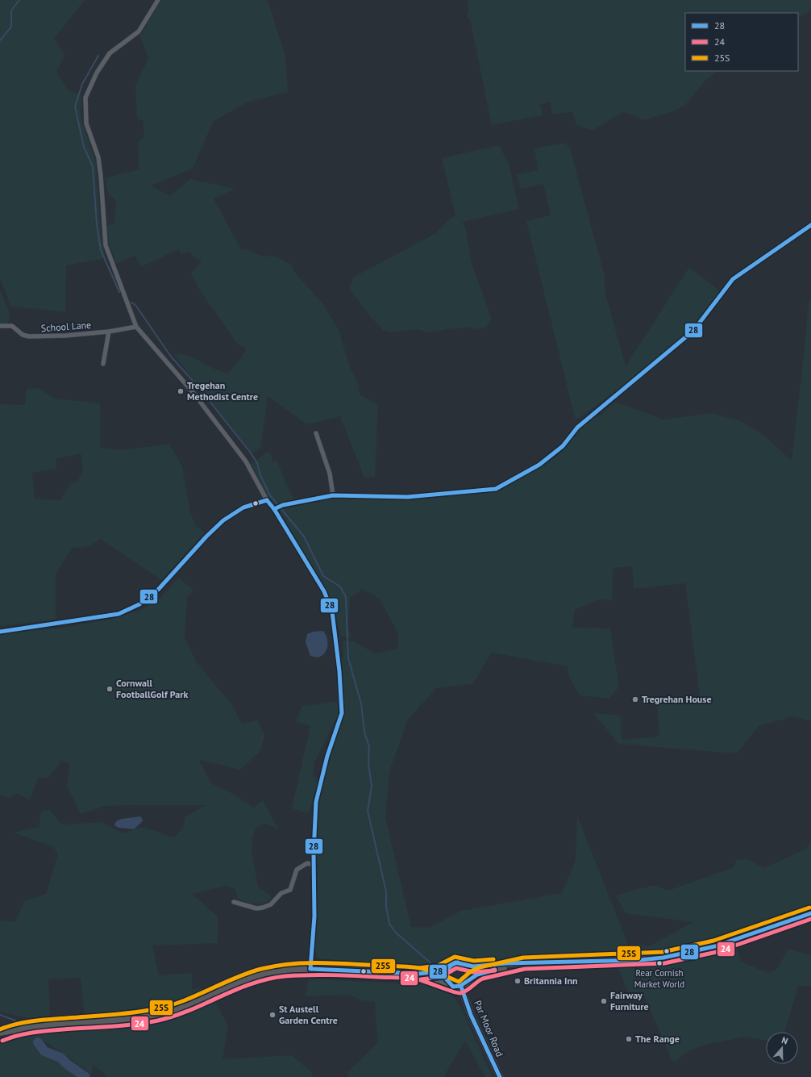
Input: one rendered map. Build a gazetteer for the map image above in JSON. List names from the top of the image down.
{
  "streets": {
    "main road": ["Par Moor Road"],
    "street": ["School Lane"]
  },
  "places": [
    "Tregehan Methodist Centre",
    "Cornwall FootballGolf Park",
    "Tregrehan House",
    "Rear Cornish Market World",
    "Britannia Inn",
    "Fairway Furniture",
    "St Austell Garden Centre",
    "The Range"
  ],
  "lines": ["transit line 28", "transit line 25S", "transit line 24"],
  "legend": ["28", "24", "25S"],
  "north": "top"
}
